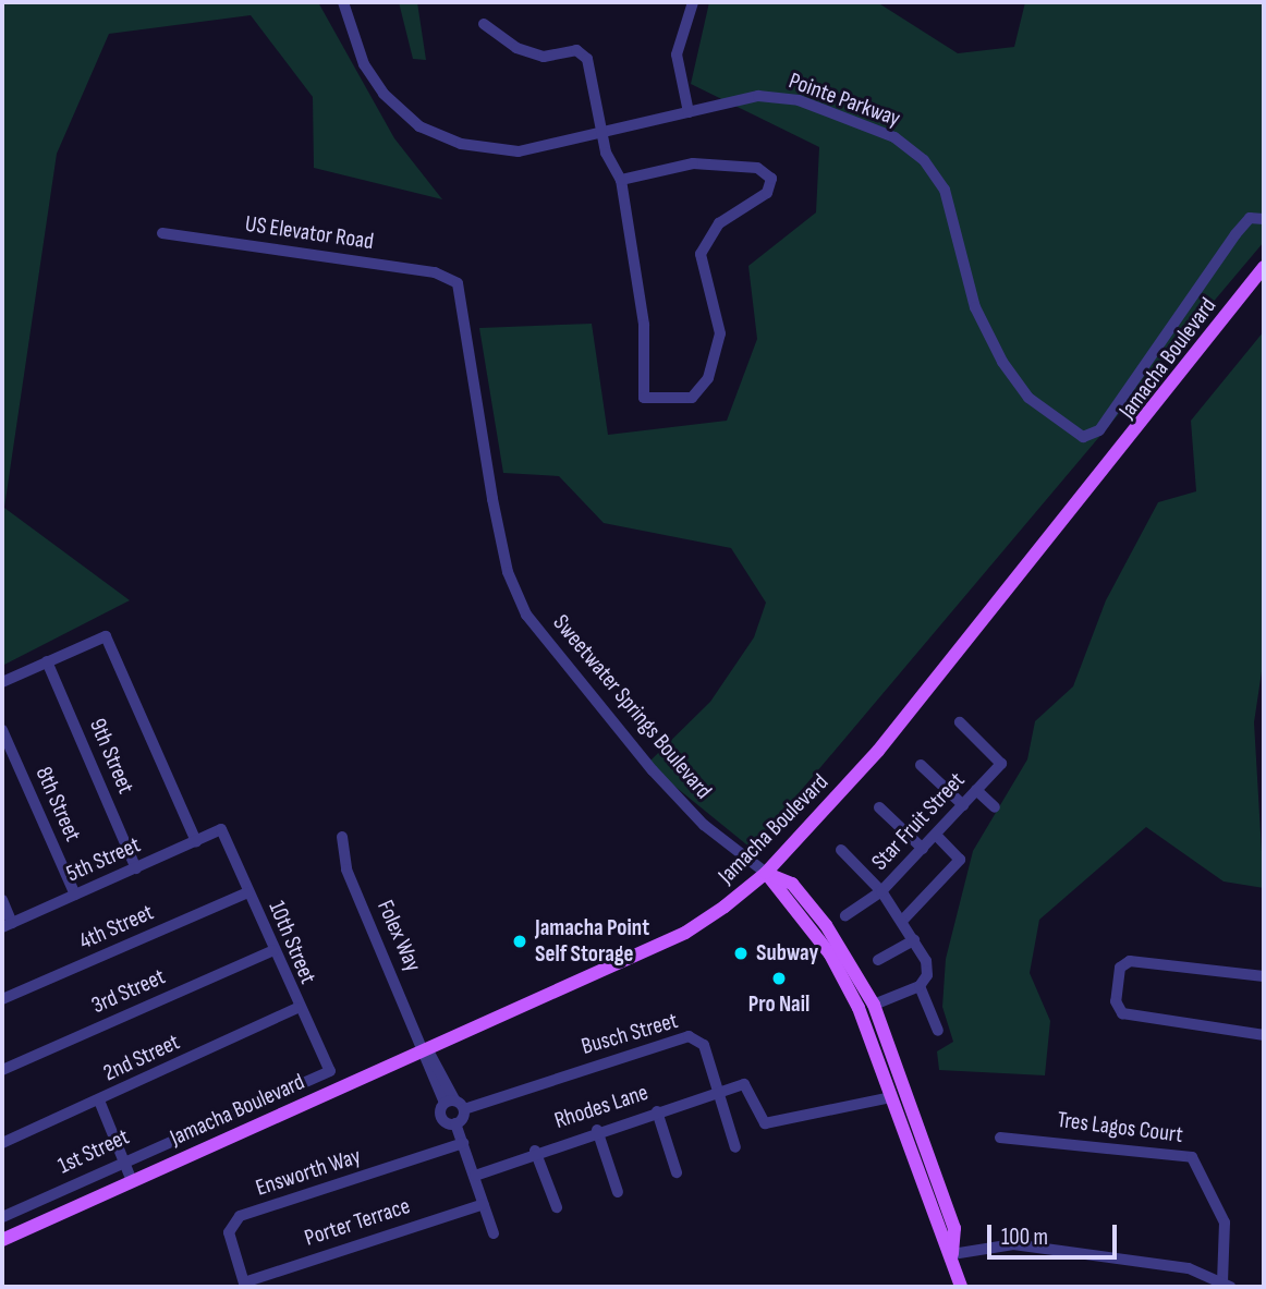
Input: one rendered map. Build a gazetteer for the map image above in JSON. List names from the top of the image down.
{
  "streets": {
    "main road": ["Jamacha Boulevard", "Sweetwater Springs Boulevard"],
    "street": [
      "Pointe Parkway",
      "US Elevator Road",
      "9th Street",
      "8th Street",
      "Star Fruit Street",
      "5th Street",
      "4th Street",
      "Folex Way",
      "10th Street",
      "3rd Street",
      "Busch Street",
      "2nd Street",
      "Rhodes Lane",
      "Tres Lagos Court",
      "1st Street",
      "Ensworth Way",
      "Porter Terrace"
    ]
  },
  "crossings": [
    ["US Elevator Road", "Sweetwater Springs Boulevard"],
    ["Jamacha Boulevard", "Sweetwater Springs Boulevard"],
    ["Jamacha Boulevard", "Folex Way"],
    ["Sweetwater Springs Boulevard", "Rhodes Lane"],
    ["9th Street", "5th Street"],
    ["8th Street", "5th Street"],
    ["5th Street", "10th Street"],
    ["4th Street", "10th Street"],
    ["10th Street", "3rd Street"],
    ["10th Street", "2nd Street"],
    ["10th Street", "1st Street"],
    ["Busch Street", "Rhodes Lane"],
    ["Ensworth Way", "Porter Terrace"]
  ],
  "places": ["Jamacha Point Self Storage", "Subway", "Pro Nail"],
  "scale_bar": "100 m"
}
